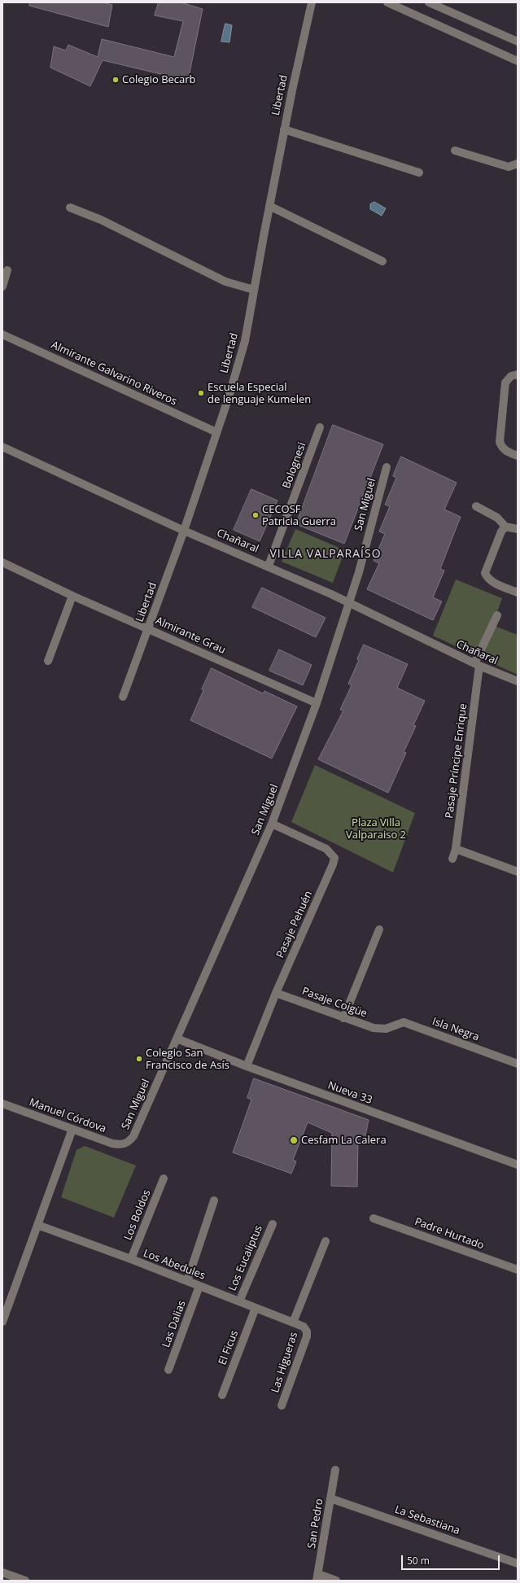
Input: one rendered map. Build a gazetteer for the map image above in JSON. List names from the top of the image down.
{
  "streets": {
    "street": [
      "Libertad",
      "Almirante Galvarino Riveros",
      "Bolognesi",
      "San Miguel",
      "Chañaral",
      "Almirante Grau",
      "Pasaje Príncipe Enrique",
      "Pasaje Pehuén",
      "Pasaje Coigüe",
      "Isla Negra",
      "Nueva 33",
      "Manuel Córdova",
      "Los Boldos",
      "Padre Hurtado",
      "Los Eucaliptus",
      "Los Abedules",
      "Las Dalias",
      "El Ficus",
      "Las Higueras",
      "La Sebastiana",
      "San Pedro"
    ]
  },
  "crossings": [
    ["Libertad", "Almirante Galvarino Riveros"],
    ["Libertad", "Chañaral"],
    ["Libertad", "Almirante Grau"],
    ["Bolognesi", "Chañaral"],
    ["San Miguel", "Chañaral"],
    ["San Miguel", "Almirante Grau"],
    ["San Miguel", "Pasaje Pehuén"],
    ["San Miguel", "Nueva 33"],
    ["San Miguel", "Manuel Córdova"],
    ["Chañaral", "Pasaje Príncipe Enrique"],
    ["Pasaje Pehuén", "Pasaje Coigüe"],
    ["Pasaje Pehuén", "Nueva 33"],
    ["Pasaje Coigüe", "Isla Negra"],
    ["Los Boldos", "Los Abedules"],
    ["Los Eucaliptus", "Los Abedules"],
    ["Los Abedules", "Las Dalias"],
    ["Los Abedules", "El Ficus"],
    ["Los Abedules", "Las Higueras"],
    ["La Sebastiana", "San Pedro"]
  ],
  "districts": ["VILLA VALPARAÍSO"],
  "parks": ["Plaza Villa Valparaiso 2"],
  "places": [
    "Colegio Becarb",
    "Escuela Especial de lenguaje Kumelen",
    "CECOSF Patricia Guerra",
    "Colegio San Francisco de Asís",
    "Cesfam La Calera"
  ],
  "scale_bar": "50 m"
}
